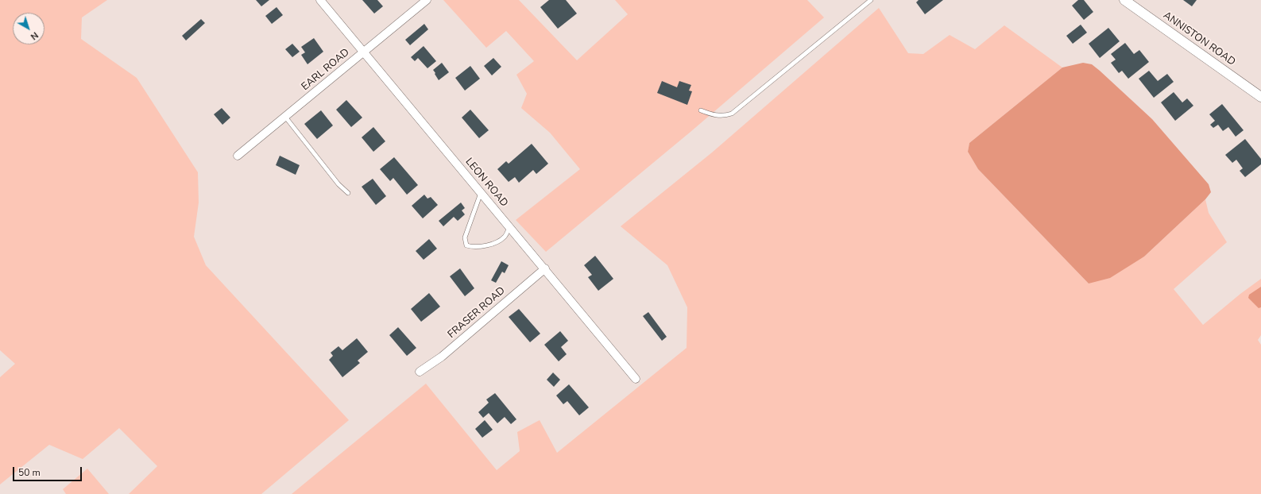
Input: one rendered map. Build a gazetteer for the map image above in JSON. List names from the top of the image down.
{
  "streets": {
    "street": [
      "ANNISTON ROAD",
      "EARL ROAD",
      "LEON ROAD",
      "FRASER ROAD"
    ]
  },
  "crossings": [
    ["EARL ROAD", "LEON ROAD"],
    ["LEON ROAD", "FRASER ROAD"]
  ],
  "scale_bar": "50 m",
  "north": "bottom right"
}
